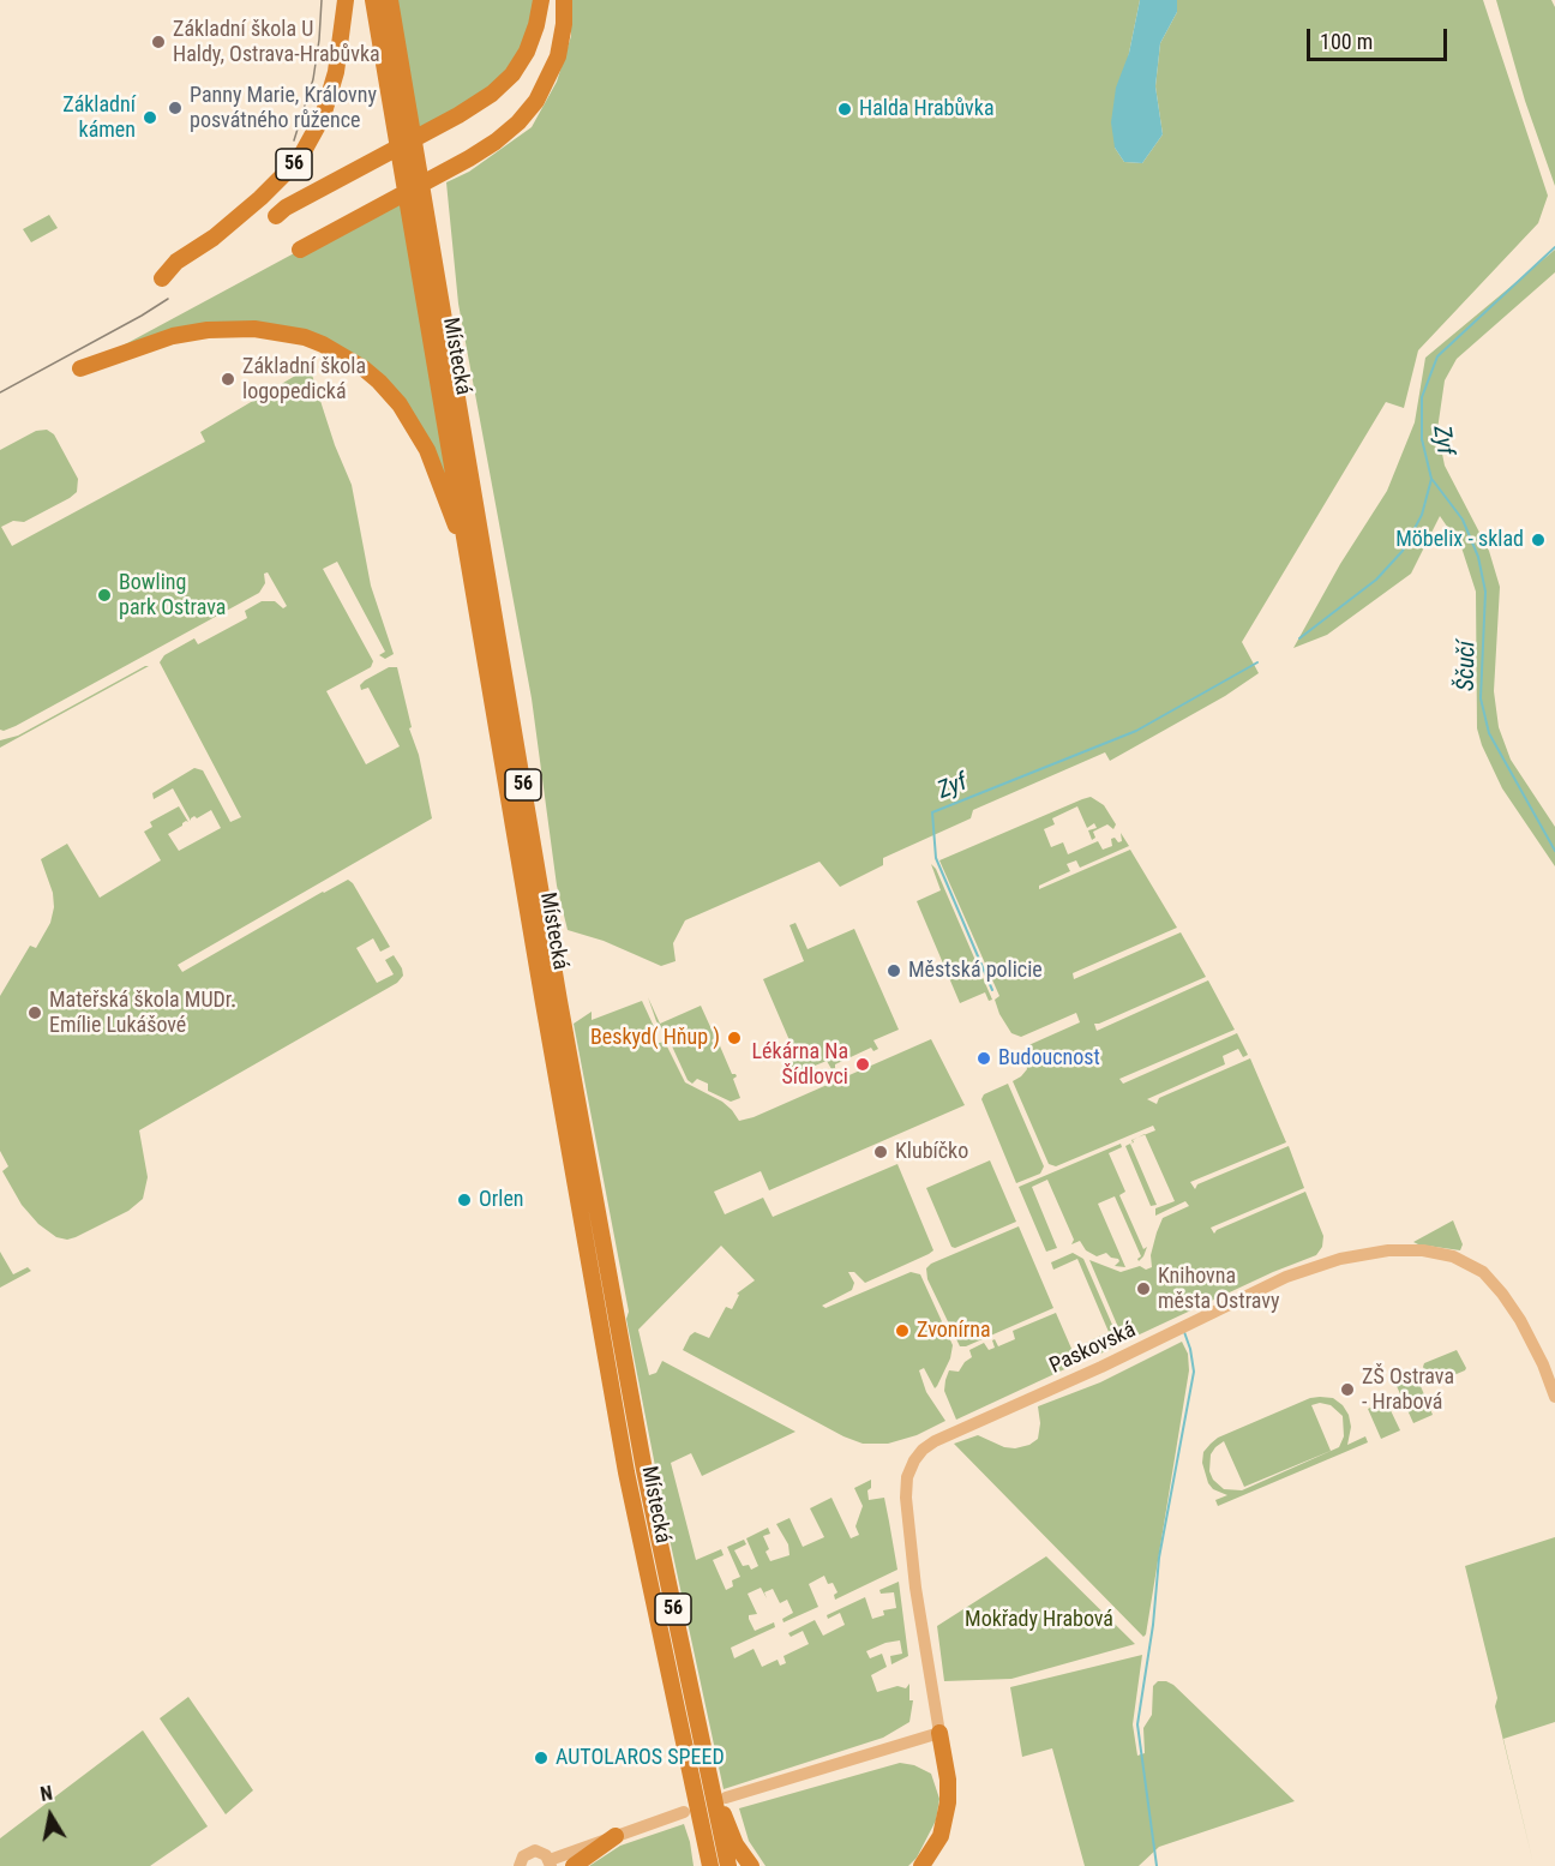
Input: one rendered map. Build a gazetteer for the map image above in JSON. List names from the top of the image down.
{
  "streets": {
    "highway": ["56", "Místecká"],
    "main road": ["Paskovská"]
  },
  "crossings": [
    ["56", "Místecká"]
  ],
  "water": ["Zyf", "Ščučí"],
  "parks": ["Mokřady Hrabová"],
  "places": [
    "Základní škola U Haldy, Ostrava-Hrabůvka",
    "Panny Marie, Královny posvátného růžence",
    "Halda Hrabůvka",
    "Základní kámen",
    "Základní škola logopedická",
    "Möbelix - sklad",
    "Bowling park Ostrava",
    "Městská policie",
    "Mateřská škola MUDr. Emílie Lukášové",
    "Beskyd( Hňup )",
    "Budoucnost",
    "Lékárna Na Šídlovci",
    "Klubíčko",
    "Orlen",
    "Knihovna města Ostravy",
    "Zvonírna",
    "ZŠ Ostrava - Hrabová",
    "AUTOLAROS SPEED"
  ],
  "scale_bar": "100 m",
  "north": "top"
}
